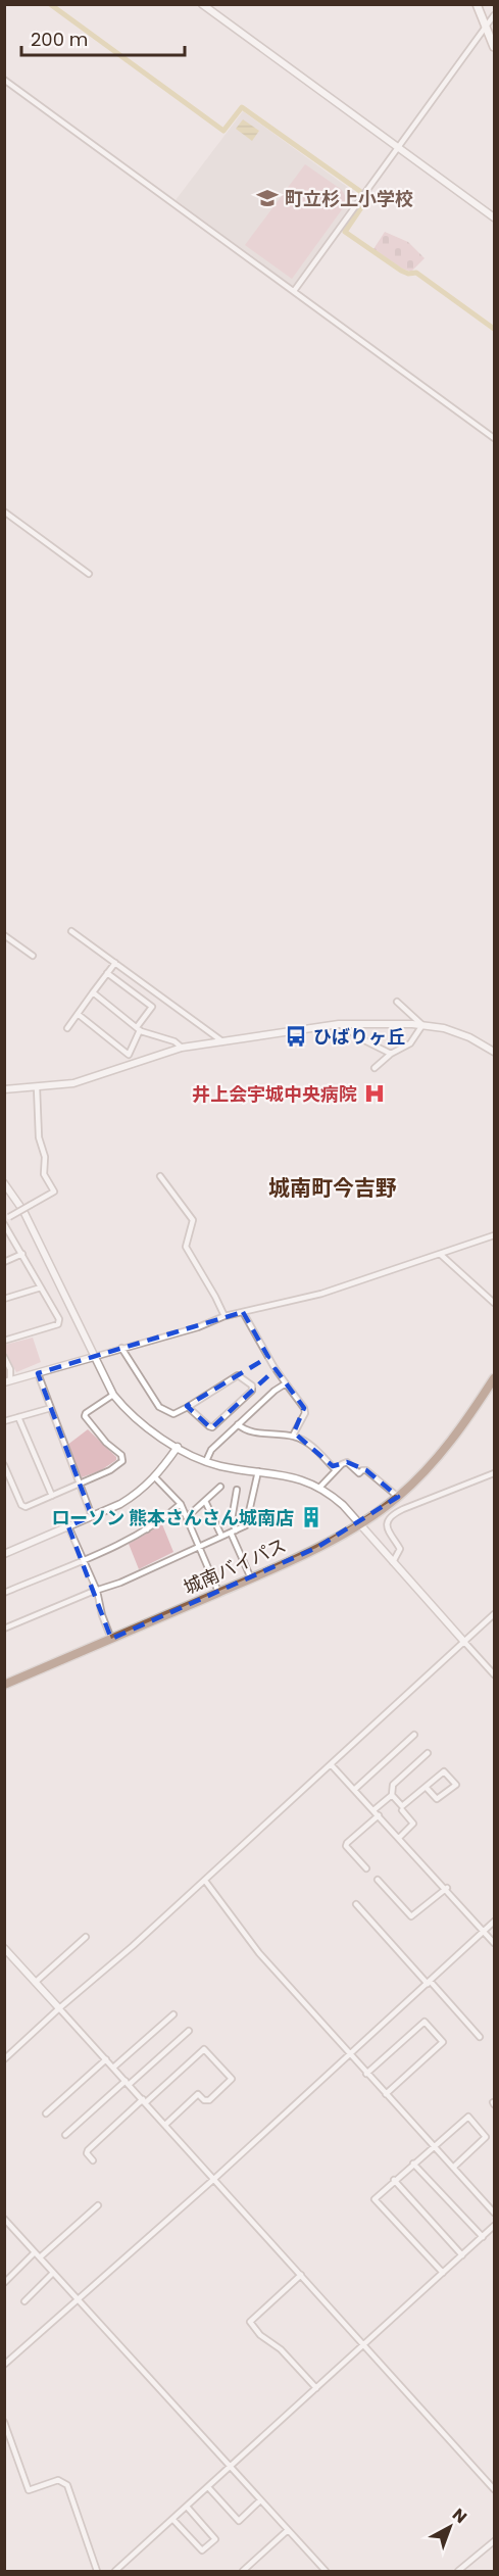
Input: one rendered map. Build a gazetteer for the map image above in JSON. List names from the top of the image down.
{
  "streets": {
    "highway": ["城南バイパス"]
  },
  "districts": ["城南町今吉野"],
  "places": {
    "school or university": ["町立杉上小学校"],
    "bus stop": ["ひばりヶ丘"],
    "hospital": ["井上会宇城中央病院"],
    "building": ["ローソン 熊本さんさん城南店"]
  },
  "scale_bar": "200 m",
  "north": "top right"
}
